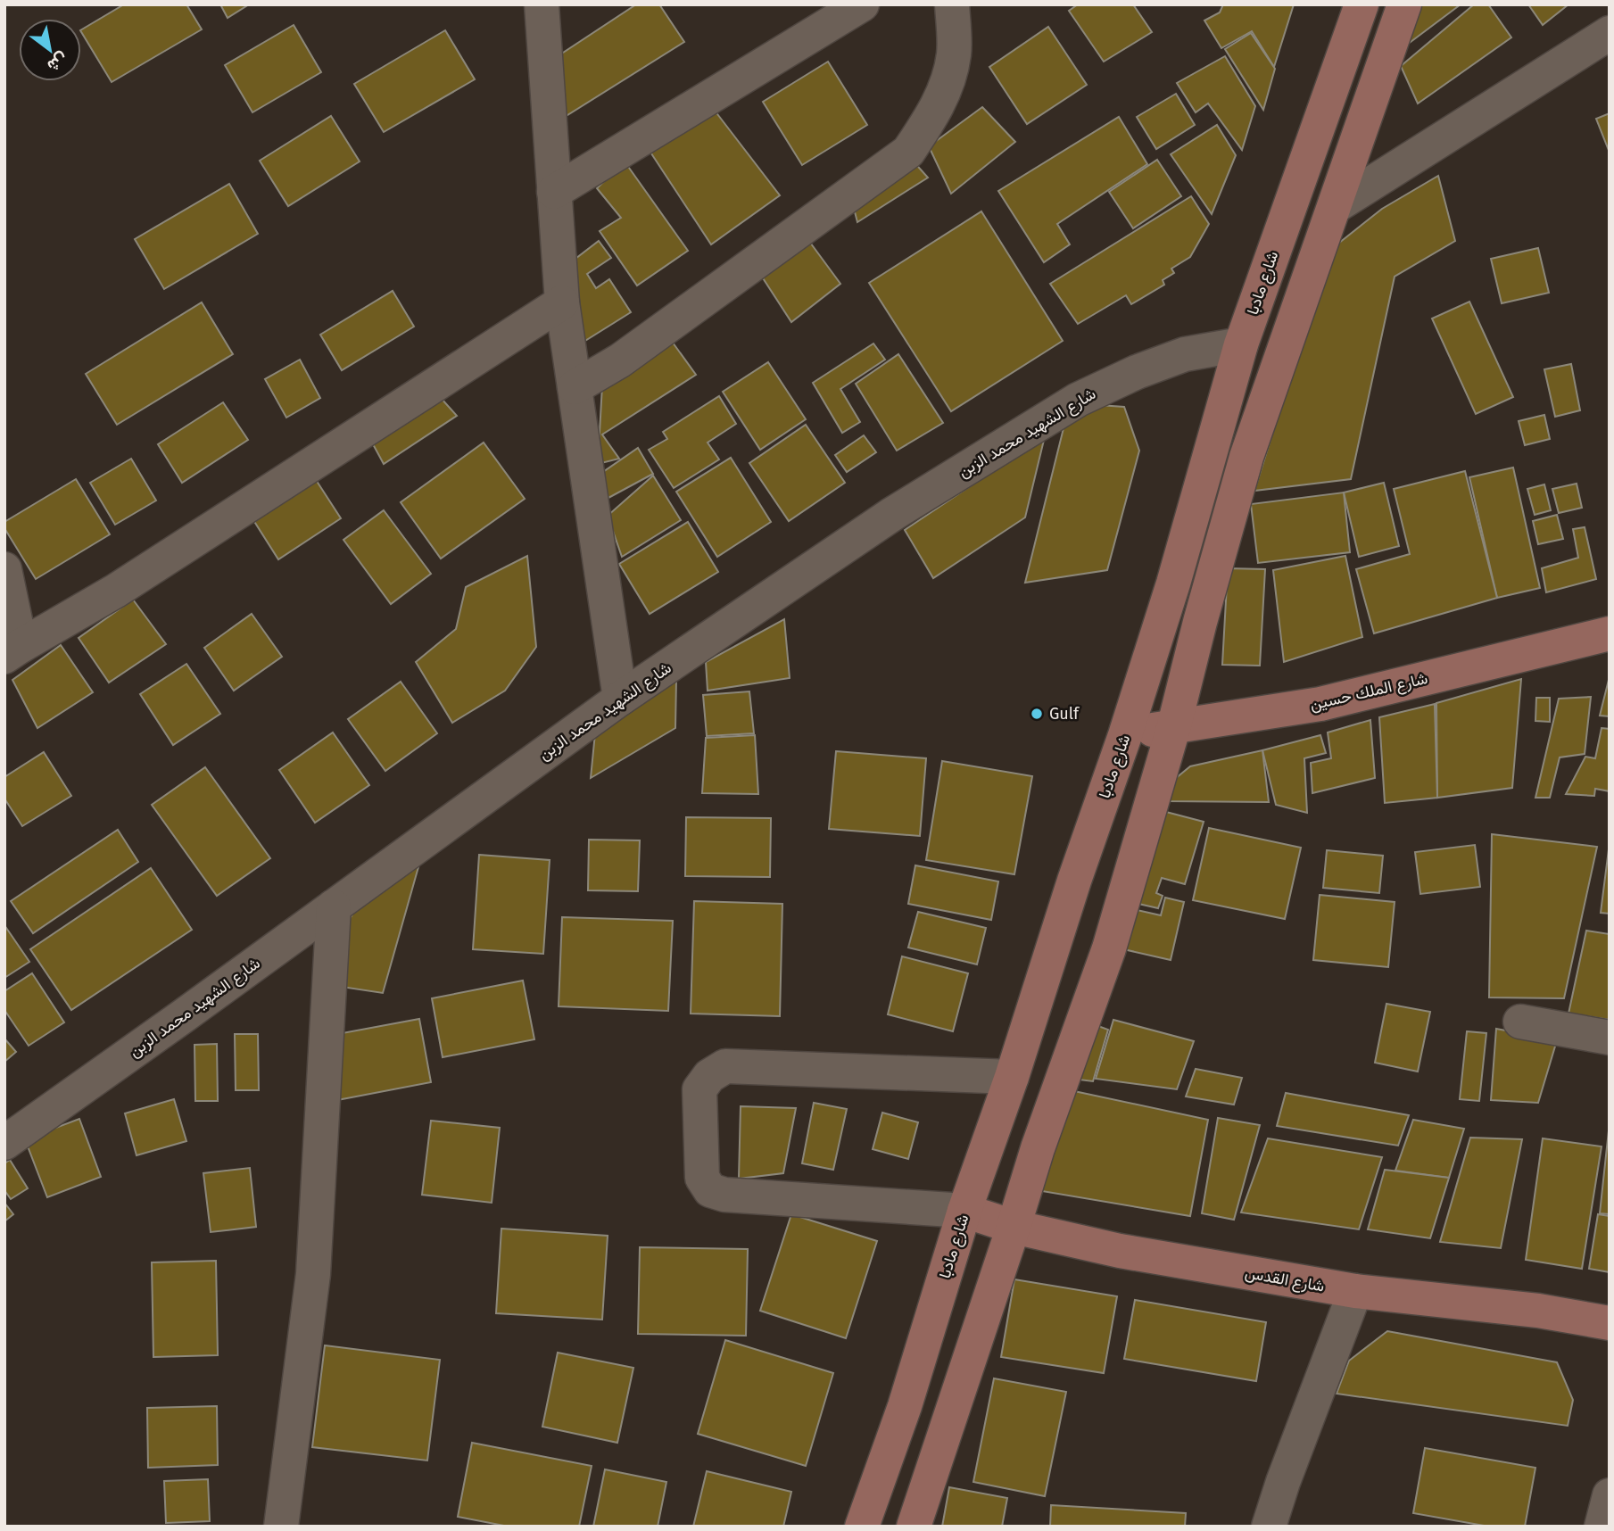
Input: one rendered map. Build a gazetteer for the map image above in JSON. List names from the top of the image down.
{
  "streets": {
    "main road": ["شارع مادبا", "شارع الملك حسين", "شارع القدس"],
    "street": ["شارع الشهيد محمد الزبن"]
  },
  "crossings": [
    ["شارع مادبا", "شارع الشهيد محمد الزبن"],
    ["شارع مادبا", "شارع الملك حسين"],
    ["شارع مادبا", "شارع القدس"]
  ],
  "places": ["Gulf"],
  "north": "bottom right"
}
